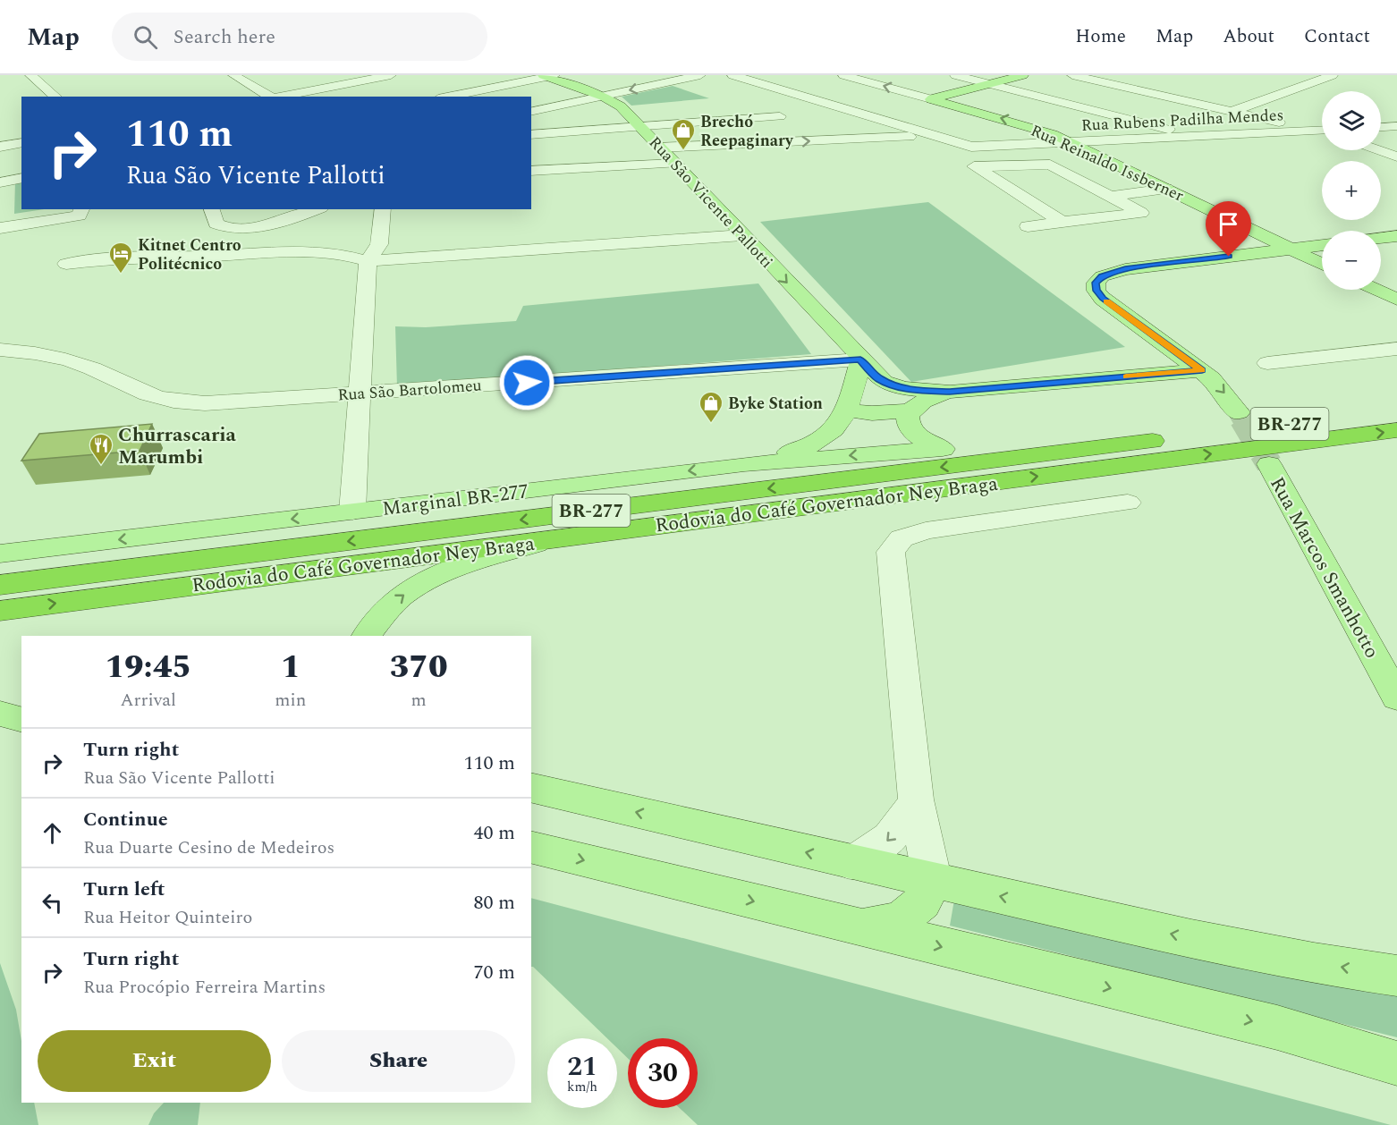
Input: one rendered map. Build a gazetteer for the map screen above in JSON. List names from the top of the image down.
{
  "streets": {
    "highway": ["BR-277", "Rodovia do Café Governador Ney Braga"],
    "main road": [
      "Rua Reinaldo Issberner",
      "Rua São Vicente Pallotti",
      "Marginal BR-277",
      "Rua Marcos Smanhotto"
    ],
    "street": ["Rua Rubens Padilha Mendes", "Rua São Bartolomeu"]
  },
  "crossings": [
    ["Rua Rubens Padilha Mendes", "Rua Reinaldo Issberner"],
    ["Rua São Vicente Pallotti", "Rua São Bartolomeu"]
  ],
  "places": {
    "shop": ["Brechó Reepaginary", "Byke Station"],
    "hotel": ["Kitnet Centro Politécnico"],
    "restaurant": ["Churrascaria Marumbi"]
  },
  "page": {
    "header": "Map",
    "search": "Search here",
    "nav": [
      "Home",
      "Map",
      "About",
      "Contact"
    ],
    "map_buttons": ["+", "−"],
    "turn": ["110 m", "Rua São Vicente Pallotti"],
    "eta": [
      "19:45",
      "Arrival",
      "1",
      "min",
      "370",
      "m"
    ],
    "list": [
      {
        "name": "Turn right",
        "note": "Rua São Vicente Pallotti",
        "value": "110 m"
      },
      {
        "name": "Continue",
        "note": "Rua Duarte Cesino de Medeiros",
        "value": "40 m"
      },
      {
        "name": "Turn left",
        "note": "Rua Heitor Quinteiro",
        "value": "80 m"
      },
      {
        "name": "Turn right",
        "note": "Rua Procópio Ferreira Martins",
        "value": "70 m"
      }
    ],
    "buttons": ["Exit", "Share"],
    "speed": "21 km/h",
    "limit": "30"
  }
}
